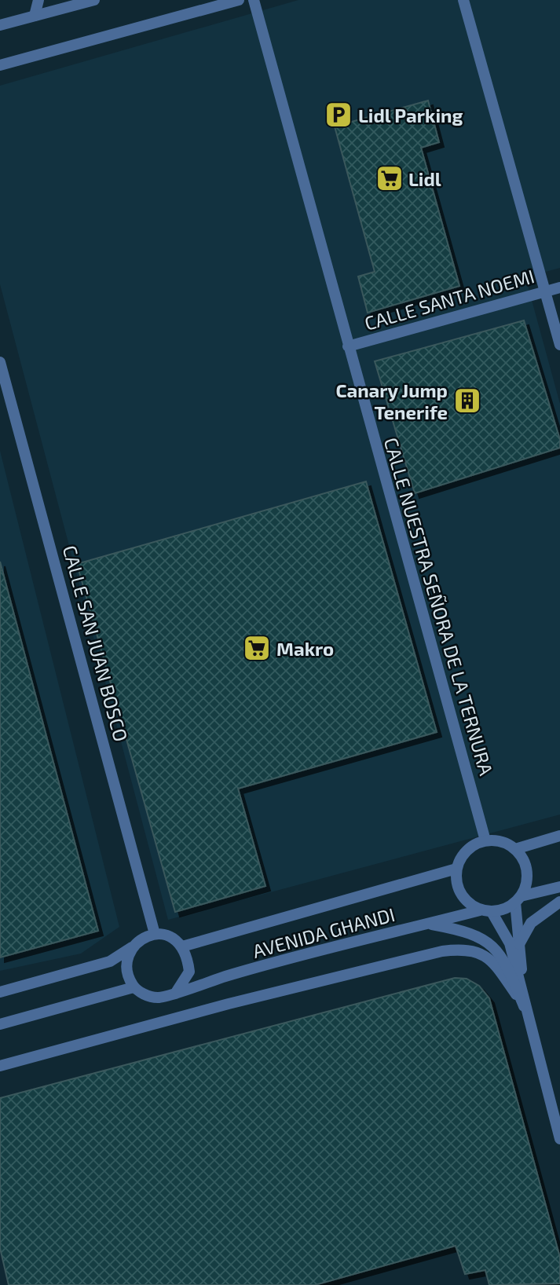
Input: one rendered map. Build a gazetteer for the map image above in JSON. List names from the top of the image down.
{
  "streets": {
    "street": [
      "CALLE SANTA NOEMI",
      "CALLE NUESTRA SEÑORA DE LA TERNURA",
      "CALLE SAN JUAN BOSCO",
      "AVENIDA GHANDI"
    ]
  },
  "crossings": [
    ["CALLE SANTA NOEMI", "CALLE NUESTRA SEÑORA DE LA TERNURA"],
    ["CALLE NUESTRA SEÑORA DE LA TERNURA", "AVENIDA GHANDI"],
    ["CALLE SAN JUAN BOSCO", "AVENIDA GHANDI"]
  ],
  "places": {
    "parking": ["Lidl Parking"],
    "supermarket": ["Lidl", "Makro"],
    "building": ["Canary Jump Tenerife"]
  }
}
